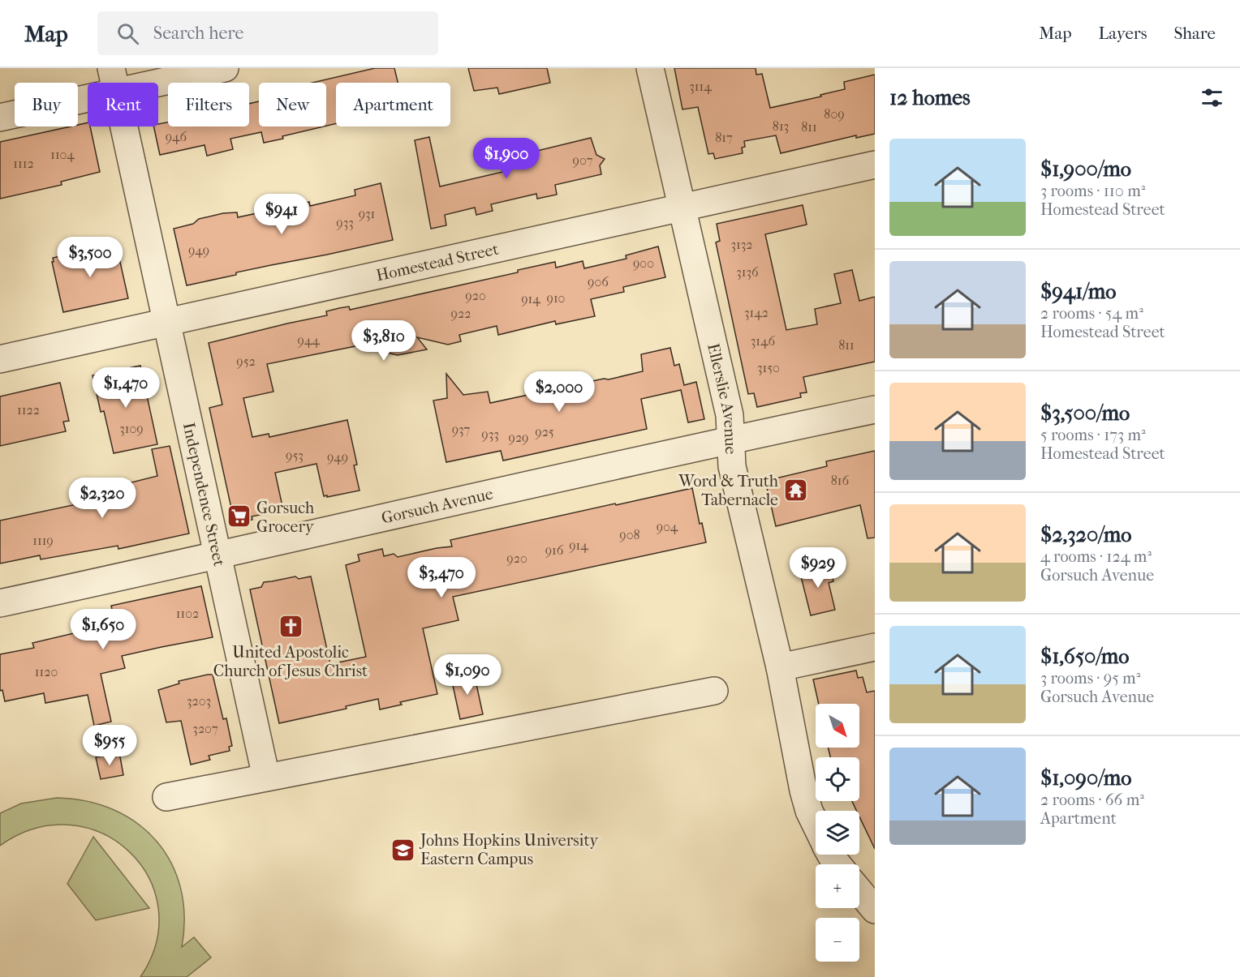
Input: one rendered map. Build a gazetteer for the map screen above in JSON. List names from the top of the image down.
{
  "streets": {
    "street": [
      "Homestead Street",
      "Ellerslie Avenue",
      "Independence Street",
      "Gorsuch Avenue"
    ]
  },
  "crossings": [
    ["Homestead Street", "Ellerslie Avenue"],
    ["Homestead Street", "Independence Street"],
    ["Ellerslie Avenue", "Gorsuch Avenue"],
    ["Independence Street", "Gorsuch Avenue"]
  ],
  "places": {
    "temple": ["Word & Truth Tabernacle"],
    "supermarket": ["Gorsuch Grocery"],
    "church": ["United Apostolic Church of Jesus Christ"],
    "school or university": ["Johns Hopkins University Eastern Campus"]
  },
  "house_numbers": [
    "3114",
    "809",
    "813",
    "811",
    "946",
    "817",
    "1104",
    "907",
    "1112",
    "931",
    "933",
    "3132",
    "949",
    "900",
    "3136",
    "906",
    "920",
    "910",
    "914",
    "3142",
    "922",
    "944",
    "3146",
    "811",
    "952",
    "3150",
    "1122",
    "3109",
    "937",
    "925",
    "933",
    "929",
    "953",
    "949",
    "816",
    "904",
    "908",
    "1119",
    "914",
    "916",
    "920",
    "1102",
    "1120",
    "3203",
    "3207"
  ],
  "north": "bottom right",
  "page": {
    "header": "Map",
    "search": "Search here",
    "nav": ["Map", "Layers", "Share"],
    "heading": "12 homes",
    "chip": [
      "Buy",
      "Rent",
      "Filters",
      "New",
      "Apartment"
    ],
    "list": [
      {
        "name": "$1,900/mo",
        "note": "3 rooms · 110 m² · Homestead Street"
      },
      {
        "name": "$941/mo",
        "note": "2 rooms · 54 m² · Homestead Street"
      },
      {
        "name": "$3,500/mo",
        "note": "5 rooms · 173 m² · Homestead Street"
      },
      {
        "name": "$2,320/mo",
        "note": "4 rooms · 124 m² · Gorsuch Avenue"
      },
      {
        "name": "$1,650/mo",
        "note": "3 rooms · 95 m² · Gorsuch Avenue"
      },
      {
        "name": "$1,090/mo",
        "note": "2 rooms · 66 m² · Apartment"
      }
    ],
    "price": [
      "$1,900",
      "$941",
      "$3,500",
      "$3,810",
      "$1,470",
      "$2,000",
      "$2,320",
      "$929",
      "$3,470",
      "$1,650",
      "$1,090",
      "$955"
    ],
    "map_buttons": ["+", "−"]
  }
}
